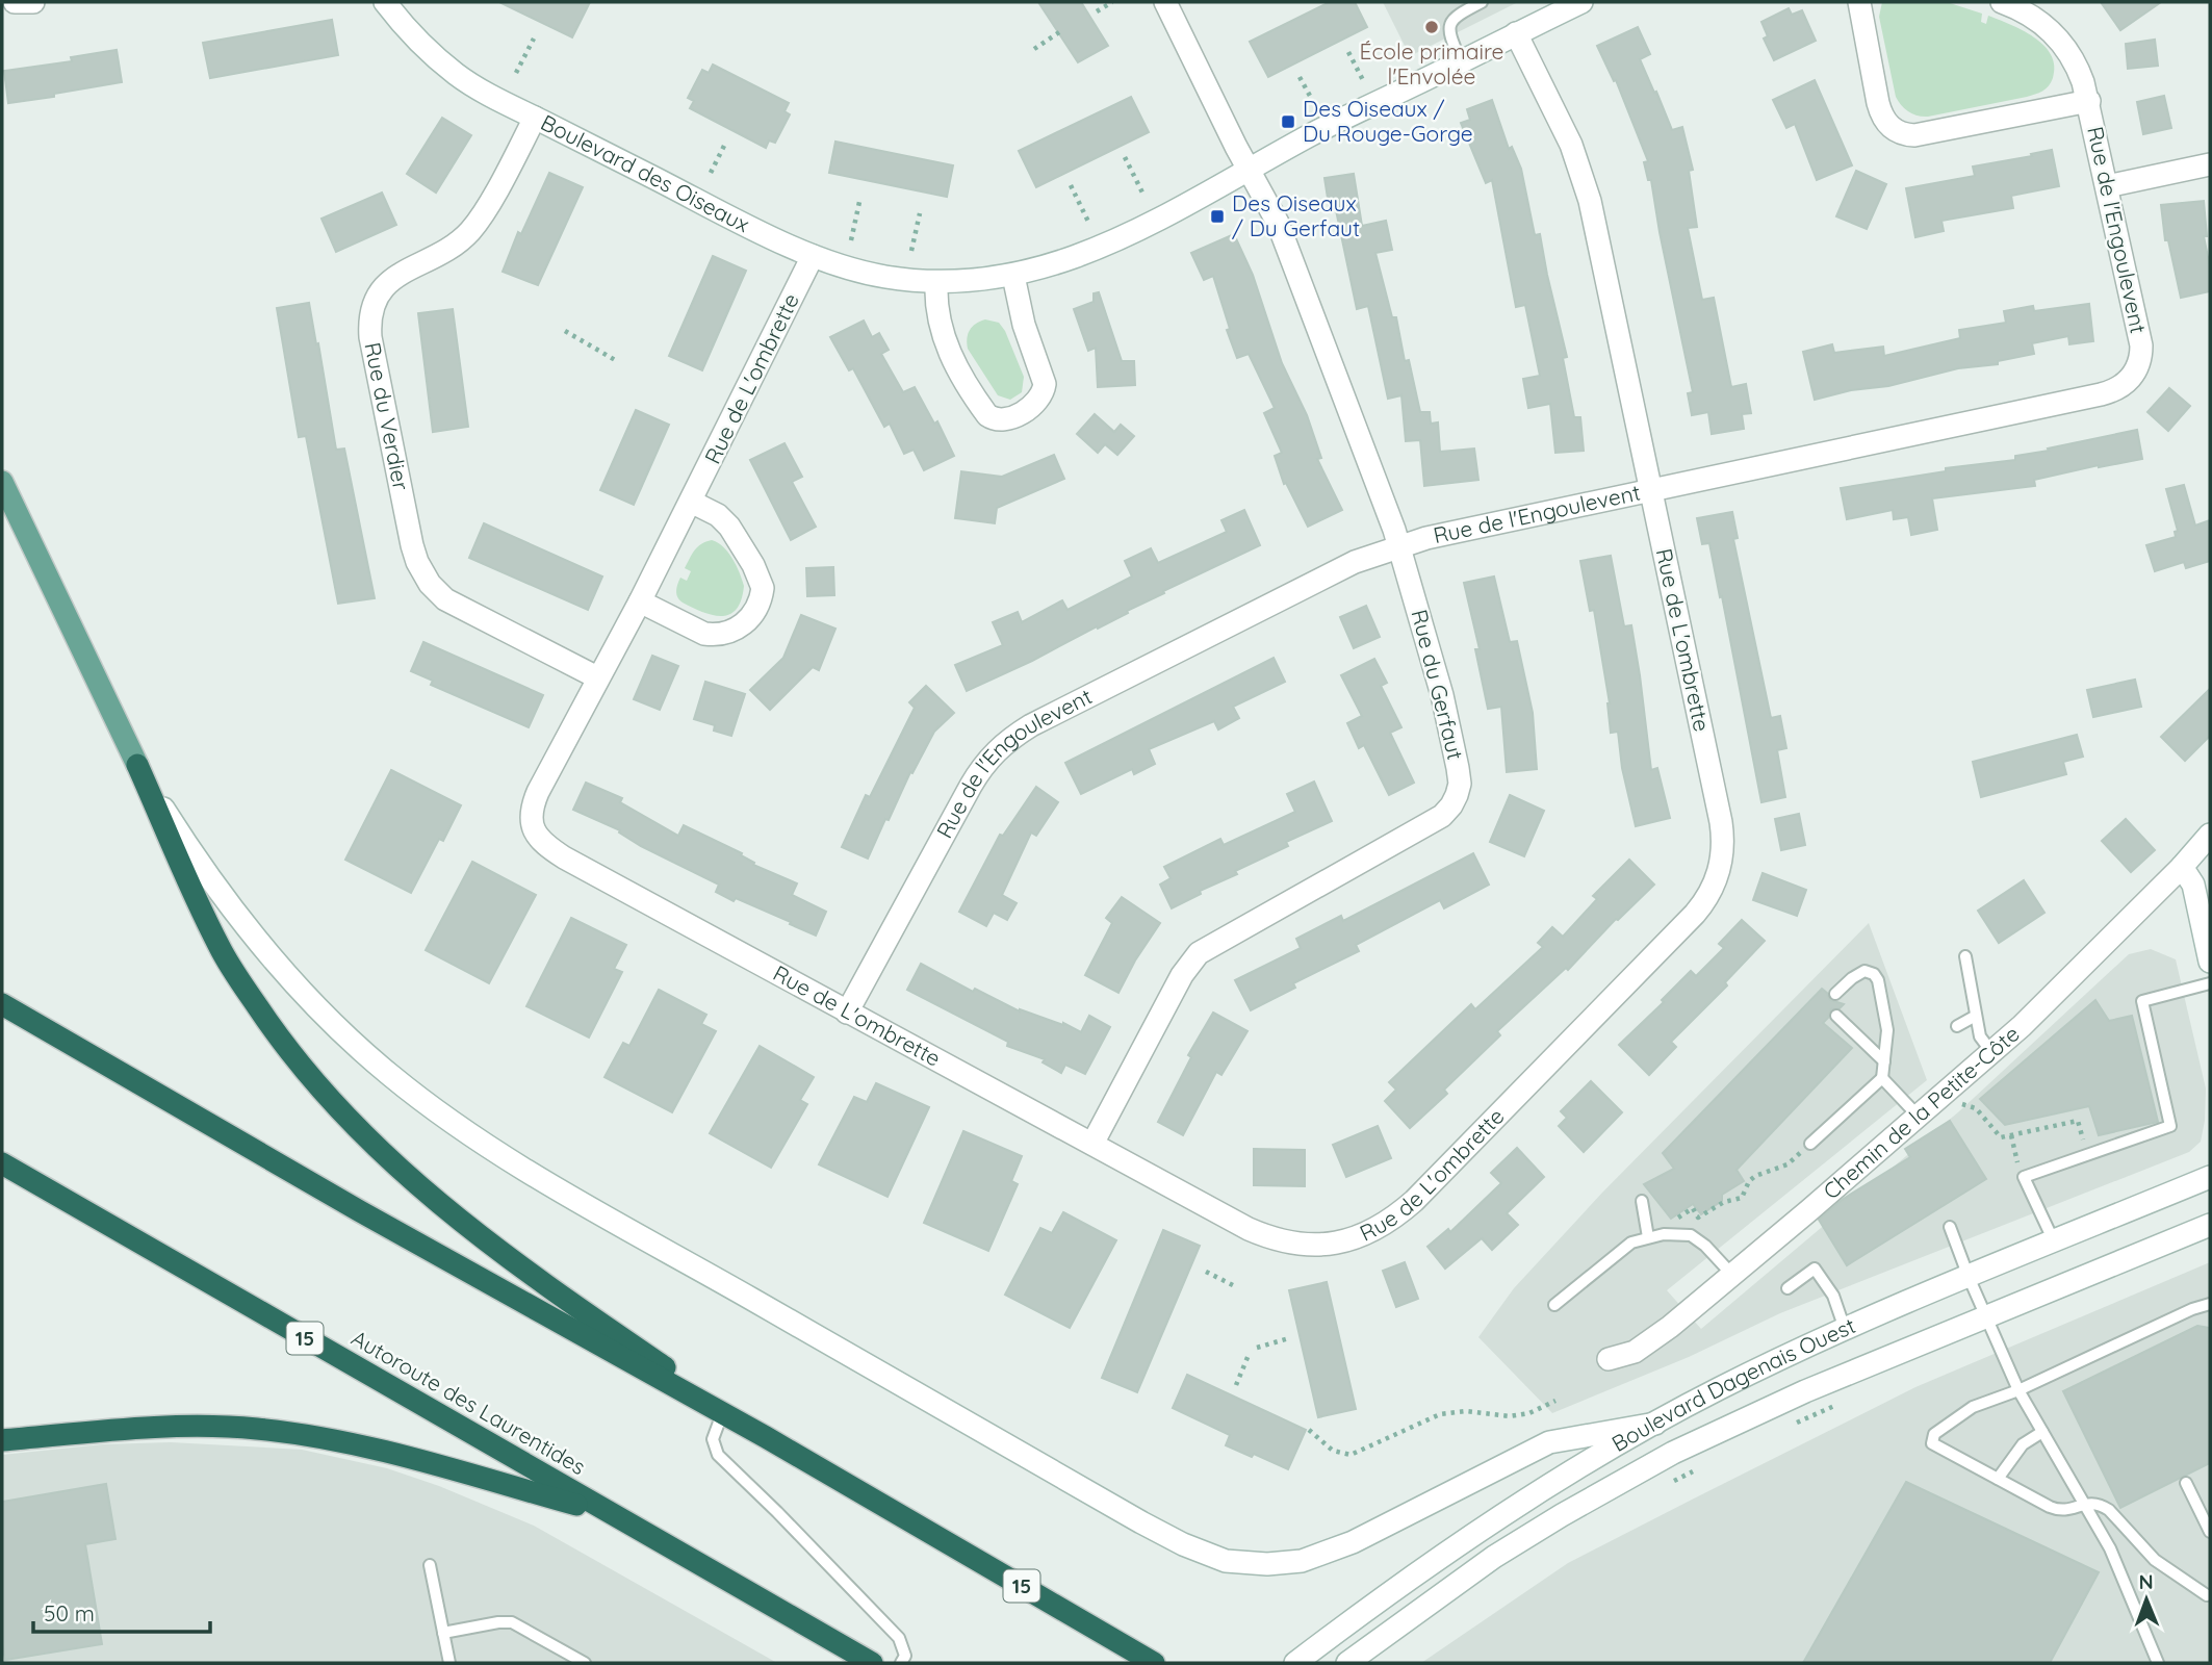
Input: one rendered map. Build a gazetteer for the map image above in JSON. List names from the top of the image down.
{
  "streets": {
    "highway": ["15", "Autoroute des Laurentides"],
    "street": [
      "Boulevard des Oiseaux",
      "Rue de l'Engoulevent",
      "Rue de L'ombrette",
      "Rue du Verdier",
      "Rue du Gerfaut",
      "Chemin de la Petite-Côte",
      "Boulevard Dagenais Ouest"
    ]
  },
  "crossings": [
    ["Boulevard des Oiseaux", "Rue de L'ombrette"],
    ["Boulevard des Oiseaux", "Rue du Verdier"],
    ["Boulevard des Oiseaux", "Rue du Gerfaut"],
    ["Rue de l'Engoulevent", "Rue de L'ombrette"],
    ["Rue de l'Engoulevent", "Rue du Gerfaut"],
    ["Rue de L'ombrette", "Rue du Verdier"],
    ["Rue de L'ombrette", "Rue du Gerfaut"]
  ],
  "places": {
    "other": ["École primaire l'Envolée"],
    "transit": ["Des Oiseaux / Du Rouge-Gorge", "Des Oiseaux / Du Gerfaut"]
  },
  "scale_bar": "50 m",
  "north": "top"
}
